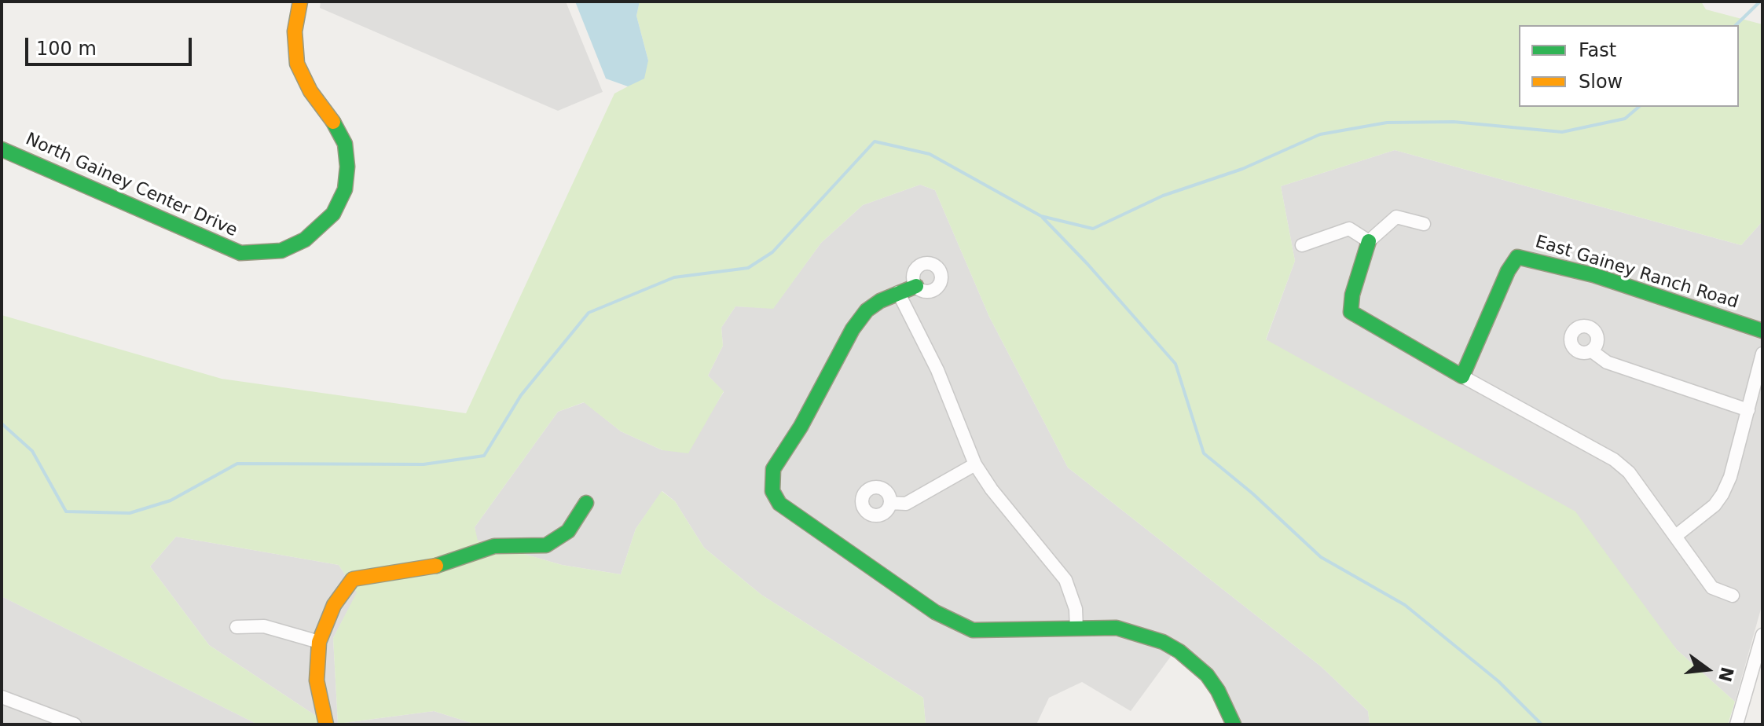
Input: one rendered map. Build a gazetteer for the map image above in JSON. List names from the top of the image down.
{
  "streets": {
    "street": ["North Gainey Center Drive", "East Gainey Ranch Road"]
  },
  "legend": ["Fast", "Slow"],
  "scale_bar": "100 m",
  "north": "right"
}
